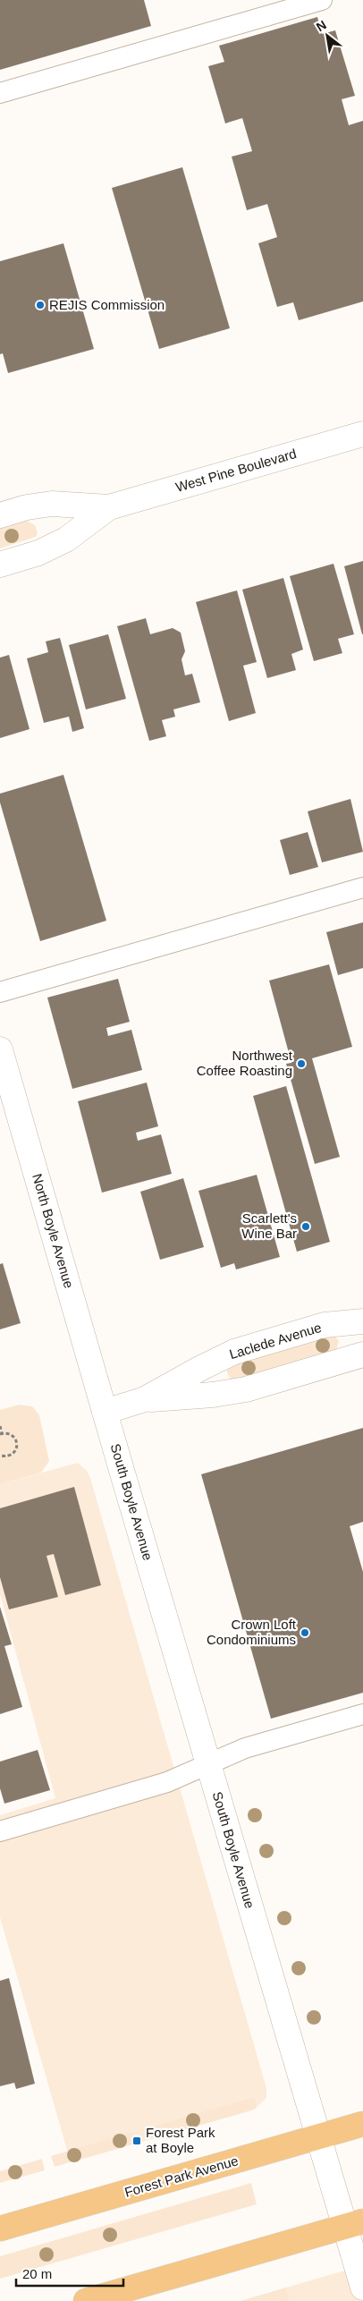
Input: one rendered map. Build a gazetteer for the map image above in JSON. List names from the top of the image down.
{
  "streets": {
    "main road": ["Forest Park Avenue"],
    "street": [
      "West Pine Boulevard",
      "North Boyle Avenue",
      "Laclede Avenue",
      "South Boyle Avenue"
    ]
  },
  "crossings": [
    ["North Boyle Avenue", "Laclede Avenue"],
    ["North Boyle Avenue", "South Boyle Avenue"],
    ["Laclede Avenue", "South Boyle Avenue"],
    ["South Boyle Avenue", "Forest Park Avenue"]
  ],
  "places": {
    "other": [
      "REJIS Commission",
      "Northwest Coffee Roasting",
      "Scarlett's Wine Bar",
      "Crown Loft Condominiums"
    ],
    "transit": ["Forest Park at Boyle"]
  },
  "scale_bar": "20 m",
  "north": "top left"
}
